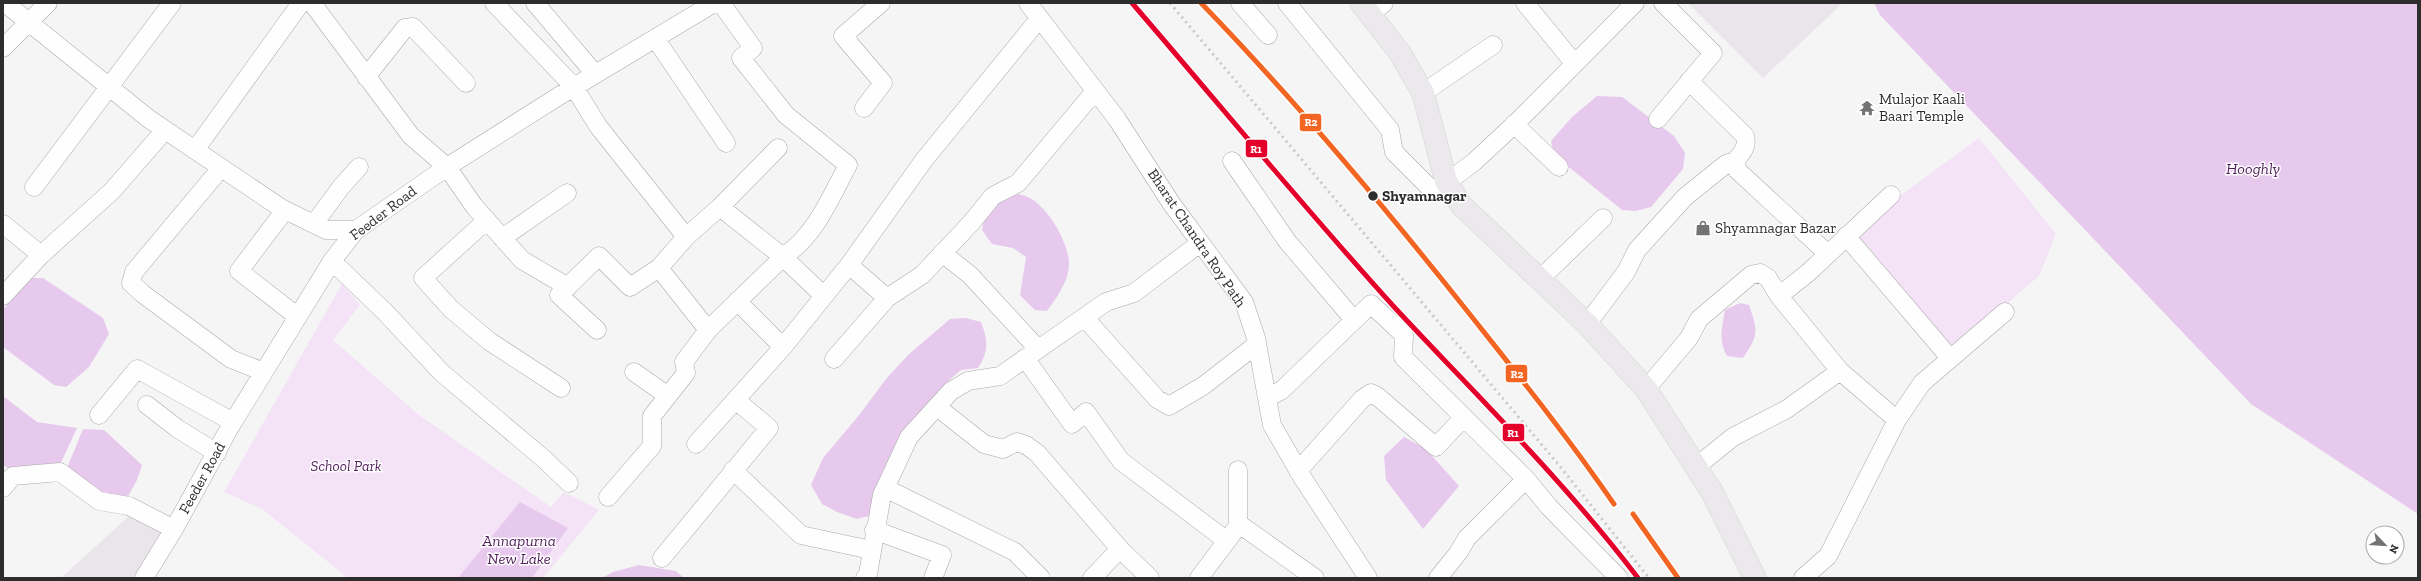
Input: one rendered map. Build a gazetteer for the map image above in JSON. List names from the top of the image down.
{
  "streets": {
    "street": ["Feeder Road", "Bharat Chandra Roy Path"]
  },
  "water": ["Hooghly", "Annapurna New Lake"],
  "parks": ["School Park"],
  "places": {
    "temple": ["Mulajor Kaali Baari Temple"],
    "other": ["Shyamnagar"],
    "shop": ["Shyamnagar Bazar"]
  },
  "lines": ["transit line R1", "transit line R2"],
  "north": "bottom right"
}
